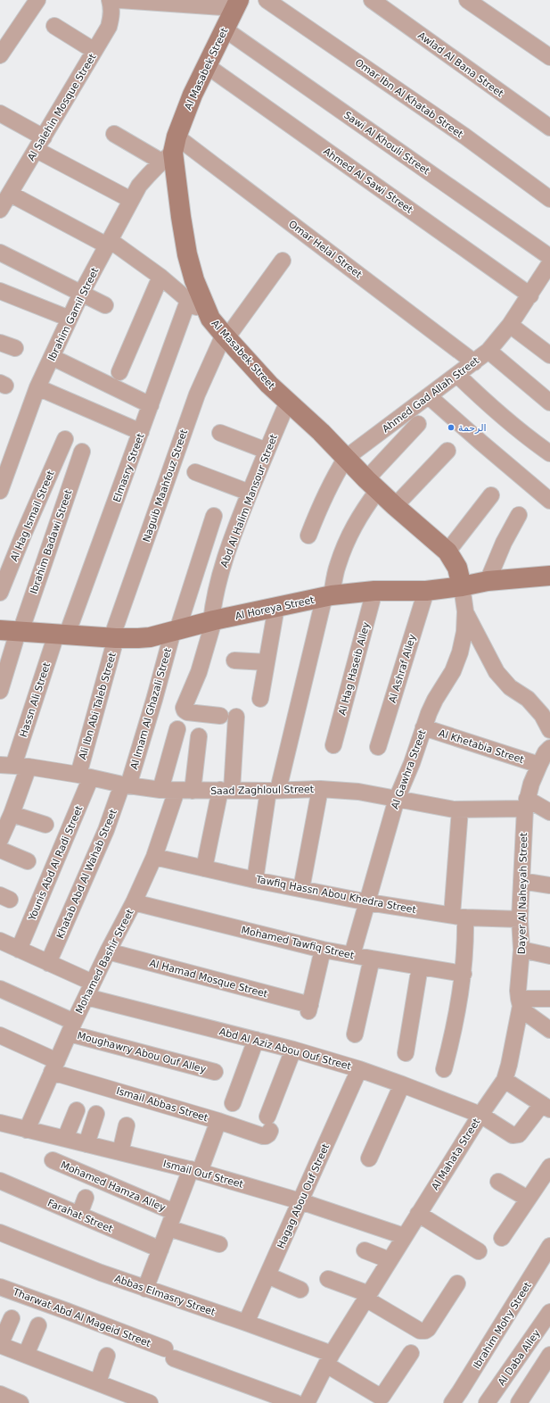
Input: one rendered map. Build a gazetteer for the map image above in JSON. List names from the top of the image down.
{
  "streets": {
    "street": [
      "Awlad Al Bana Street",
      "Al Masabek Street",
      "Omar Ibn Al Khatab Street",
      "Al Salehin Mosque Street",
      "Sawi Al Khouli Street",
      "Ahmed Al Sawi Street",
      "Omar Helal Street",
      "Ibrahim Gamil Street",
      "Ahmed Gad Allah Street",
      "Elmasry Street",
      "Naguib Maahfouz Street",
      "Abd Al Halim Mansour Street",
      "Al Hag Ismail Street",
      "Ibrahim Badawi Street",
      "Al Horeya Street",
      "Al Hag Haseib Alley",
      "Al Ashraf Alley",
      "Hassn Ali Street",
      "Ali Ibn Abi Taleb Street",
      "Al Imam Al Ghazali Street",
      "Al Khetabia Street",
      "Al Gawhra Street",
      "Saad Zaghloul Street",
      "Younis Abd Al Radi Street",
      "Khatab Abd Al Wahab Street",
      "Dayer Al Naheyah Street",
      "Tawfiq Hassn Abou Khedra Street",
      "Mohamed Tawfiq Street",
      "Mohamed Bashir Street",
      "Al Hamad Mosque Street",
      "Abd Al Aziz Abou Ouf Street",
      "Moughawry Abou Ouf Alley",
      "Ismail Abbas Street",
      "Al Mahata Street",
      "Ismail Ouf Street",
      "Mohamed Hamza Alley",
      "Hagag Abou Ouf Street",
      "Farahat Street",
      "Abbas Elmasry Street",
      "Tharwat Abd Al Mageid Street",
      "Ibrahim Mohy Street",
      "Al Daba Alley"
    ]
  },
  "crossings": [
    ["Al Masabek Street", "Sawi Al Khouli Street"],
    ["Al Masabek Street", "Ahmed Al Sawi Street"],
    ["Al Masabek Street", "Omar Helal Street"],
    ["Al Masabek Street", "Ibrahim Gamil Street"],
    ["Al Masabek Street", "Ahmed Gad Allah Street"],
    ["Al Masabek Street", "Naguib Maahfouz Street"],
    ["Al Masabek Street", "Abd Al Halim Mansour Street"],
    ["Al Masabek Street", "Al Horeya Street"],
    ["Al Masabek Street", "Al Gawhra Street"],
    ["Sawi Al Khouli Street", "Ahmed Gad Allah Street"],
    ["Ahmed Al Sawi Street", "Ahmed Gad Allah Street"],
    ["Omar Helal Street", "Ibrahim Gamil Street"],
    ["Omar Helal Street", "Ahmed Gad Allah Street"],
    ["Elmasry Street", "Al Horeya Street"],
    ["Elmasry Street", "Hassn Ali Street"],
    ["Naguib Maahfouz Street", "Al Horeya Street"],
    ["Naguib Maahfouz Street", "Ali Ibn Abi Taleb Street"],
    ["Abd Al Halim Mansour Street", "Al Horeya Street"],
    ["Ibrahim Badawi Street", "Al Horeya Street"],
    ["Al Horeya Street", "Al Hag Haseib Alley"],
    ["Al Horeya Street", "Al Ashraf Alley"],
    ["Al Horeya Street", "Hassn Ali Street"],
    ["Al Horeya Street", "Ali Ibn Abi Taleb Street"],
    ["Al Horeya Street", "Al Imam Al Ghazali Street"],
    ["Al Horeya Street", "Al Gawhra Street"],
    ["Hassn Ali Street", "Saad Zaghloul Street"],
    ["Ali Ibn Abi Taleb Street", "Saad Zaghloul Street"],
    ["Ali Ibn Abi Taleb Street", "Younis Abd Al Radi Street"],
    ["Al Imam Al Ghazali Street", "Saad Zaghloul Street"],
    ["Al Imam Al Ghazali Street", "Khatab Abd Al Wahab Street"],
    ["Al Khetabia Street", "Al Gawhra Street"],
    ["Al Khetabia Street", "Dayer Al Naheyah Street"],
    ["Al Gawhra Street", "Saad Zaghloul Street"],
    ["Al Gawhra Street", "Tawfiq Hassn Abou Khedra Street"],
    ["Al Gawhra Street", "Mohamed Tawfiq Street"],
    ["Saad Zaghloul Street", "Younis Abd Al Radi Street"],
    ["Saad Zaghloul Street", "Khatab Abd Al Wahab Street"],
    ["Saad Zaghloul Street", "Dayer Al Naheyah Street"],
    ["Saad Zaghloul Street", "Mohamed Bashir Street"],
    ["Younis Abd Al Radi Street", "Abd Al Aziz Abou Ouf Street"],
    ["Khatab Abd Al Wahab Street", "Abd Al Aziz Abou Ouf Street"],
    ["Dayer Al Naheyah Street", "Tawfiq Hassn Abou Khedra Street"],
    ["Dayer Al Naheyah Street", "Al Mahata Street"],
    ["Tawfiq Hassn Abou Khedra Street", "Mohamed Bashir Street"],
    ["Mohamed Tawfiq Street", "Mohamed Bashir Street"],
    ["Mohamed Tawfiq Street", "Al Hamad Mosque Street"],
    ["Mohamed Bashir Street", "Al Hamad Mosque Street"],
    ["Mohamed Bashir Street", "Abd Al Aziz Abou Ouf Street"],
    ["Mohamed Bashir Street", "Moughawry Abou Ouf Alley"],
    ["Mohamed Bashir Street", "Ismail Abbas Street"],
    ["Mohamed Bashir Street", "Ismail Ouf Street"],
    ["Abd Al Aziz Abou Ouf Street", "Ismail Abbas Street"],
    ["Abd Al Aziz Abou Ouf Street", "Al Mahata Street"],
    ["Abd Al Aziz Abou Ouf Street", "Hagag Abou Ouf Street"],
    ["Al Mahata Street", "Ismail Ouf Street"],
    ["Al Mahata Street", "Abbas Elmasry Street"],
    ["Ismail Ouf Street", "Hagag Abou Ouf Street"],
    ["Hagag Abou Ouf Street", "Abbas Elmasry Street"]
  ],
  "places": ["الرحمة"]
}
